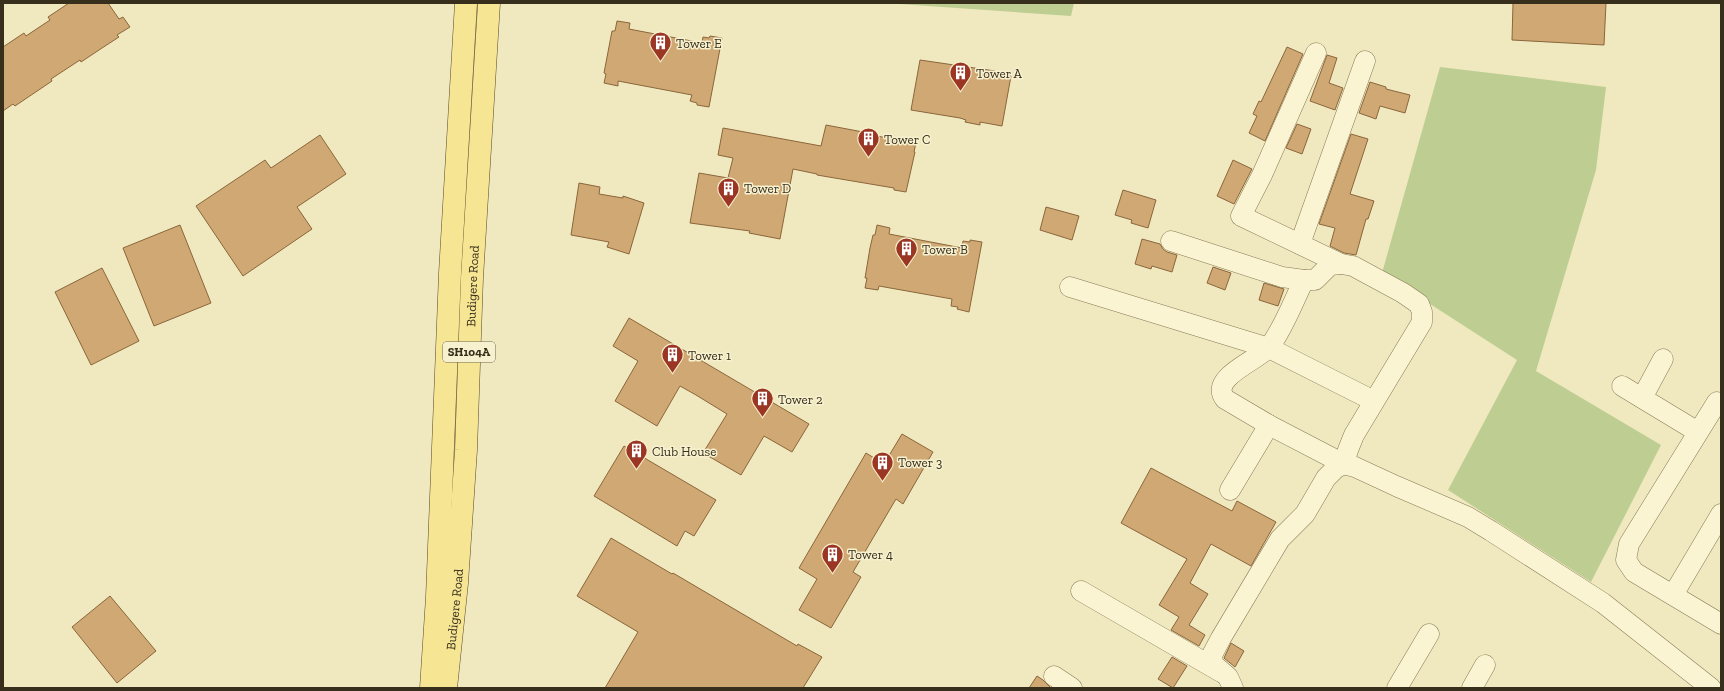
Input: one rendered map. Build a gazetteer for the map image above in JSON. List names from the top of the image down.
{
  "streets": {
    "main road": ["Budigere Road", "SH104A"]
  },
  "places": {
    "building": [
      "Tower E",
      "Tower A",
      "Tower C",
      "Tower D",
      "Tower B",
      "Tower 1",
      "Tower 2",
      "Club House",
      "Tower 3",
      "Tower 4"
    ]
  }
}
